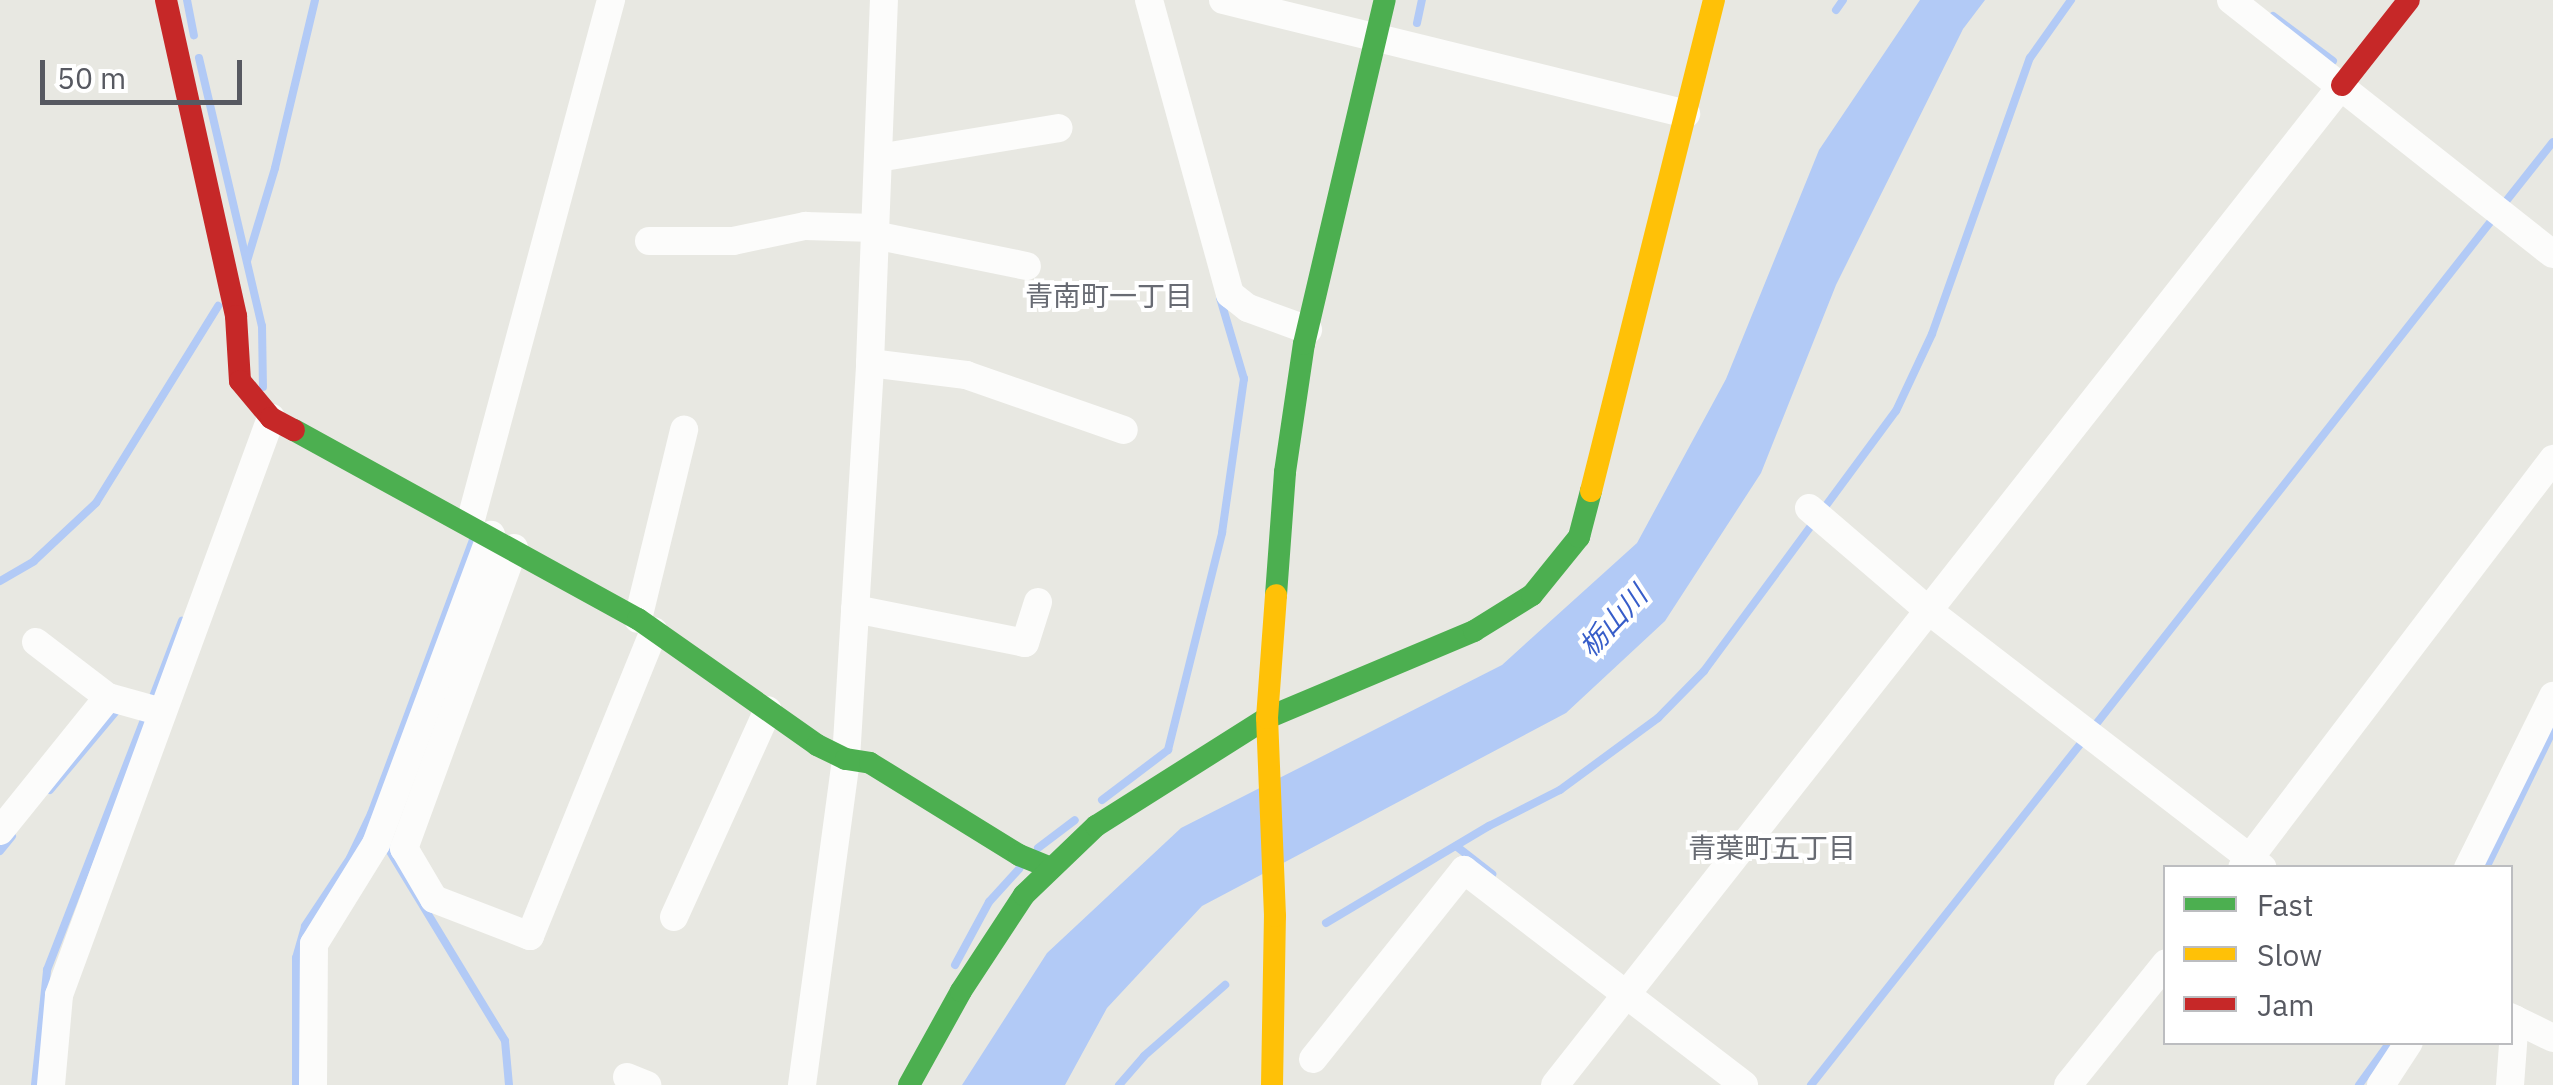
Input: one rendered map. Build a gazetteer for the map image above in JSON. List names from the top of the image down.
{
  "districts": ["青南町一丁目", "青葉町五丁目"],
  "water": ["栃山川"],
  "legend": ["Fast", "Slow", "Jam"],
  "scale_bar": "50 m"
}
